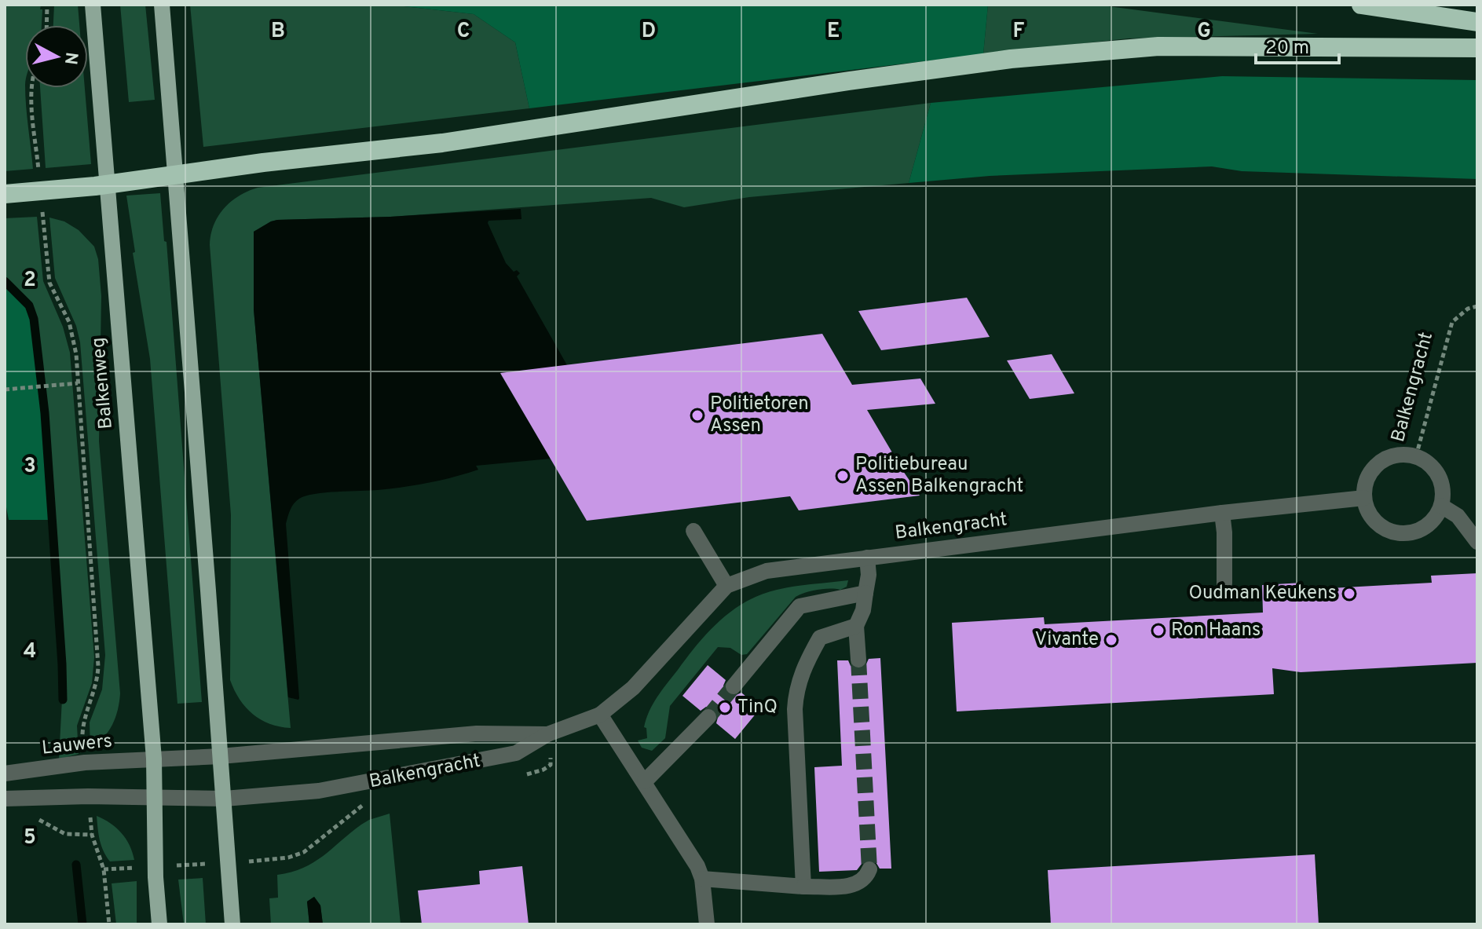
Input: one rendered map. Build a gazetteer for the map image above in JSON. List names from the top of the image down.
{
  "streets": {
    "main road": ["Balkenweg"],
    "street": ["Balkengracht", "Lauwers"]
  },
  "crossings": [
    ["Balkenweg", "Balkengracht"],
    ["Balkenweg", "Lauwers"]
  ],
  "places": [
    "Politietoren Assen",
    "Politiebureau Assen Balkengracht",
    "Oudman Keukens",
    "Ron Haans",
    "Vivante",
    "TinQ"
  ],
  "scale_bar": "20 m",
  "north": "right",
  "grid": {
    "columns": [
      "B",
      "C",
      "D",
      "E",
      "F",
      "G"
    ],
    "rows": [
      "2",
      "3",
      "4",
      "5"
    ]
  }
}
